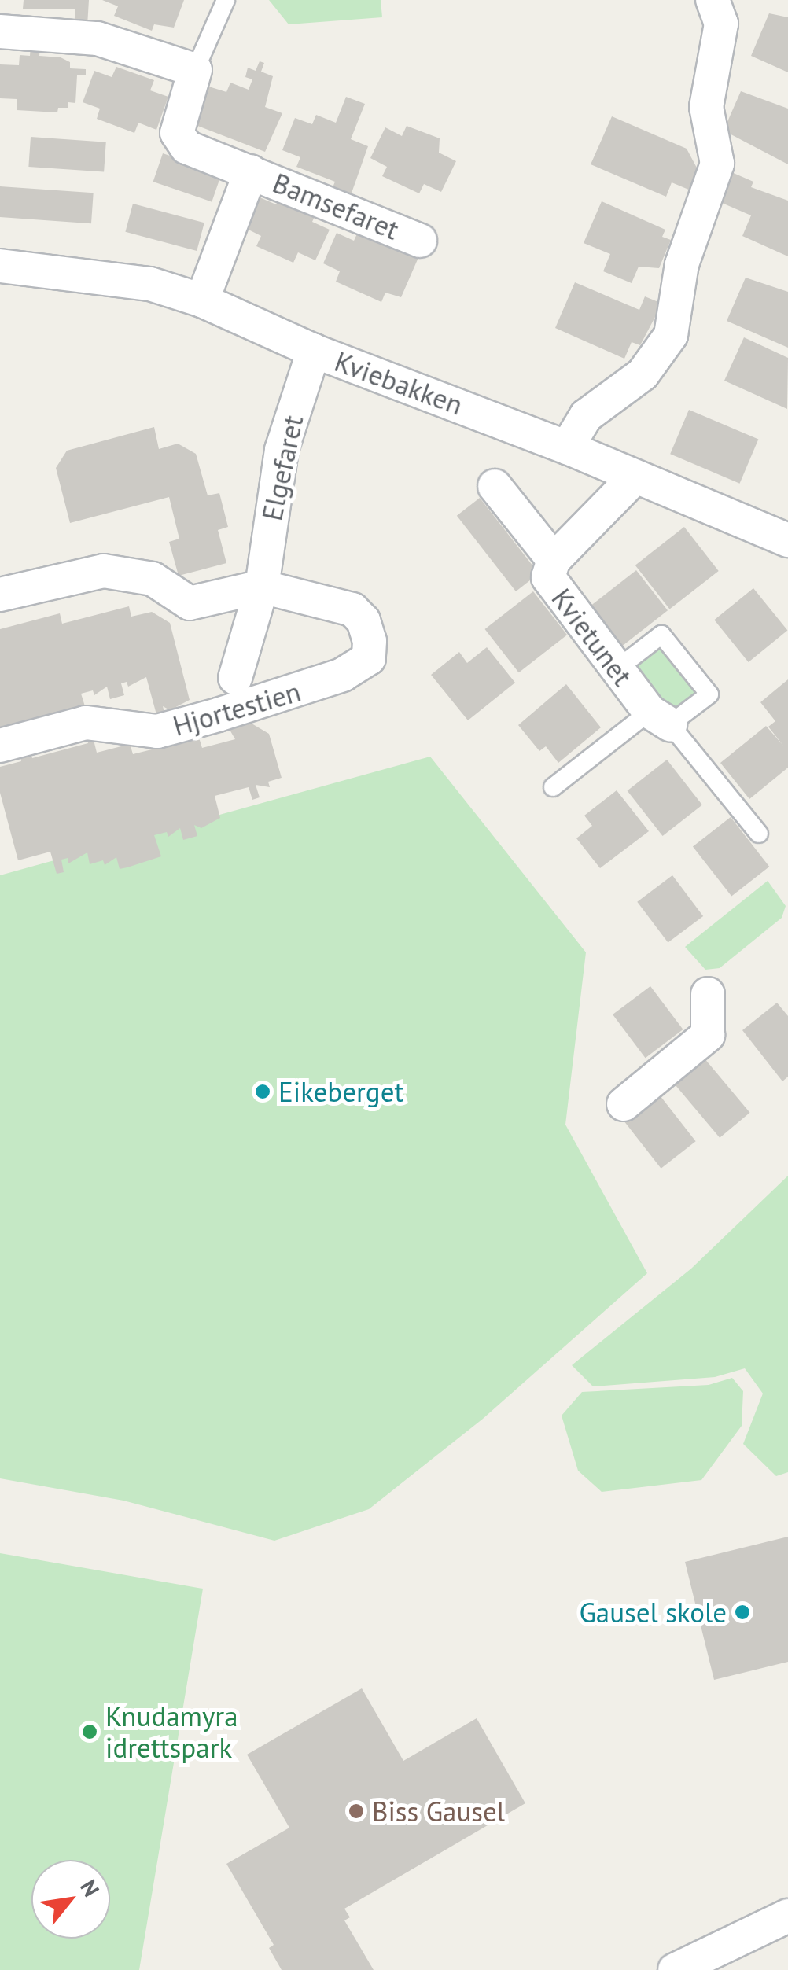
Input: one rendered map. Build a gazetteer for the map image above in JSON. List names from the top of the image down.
{
  "streets": {
    "street": [
      "Bamsefaret",
      "Kviebakken",
      "Elgefaret",
      "Kvietunet",
      "Hjortestien"
    ]
  },
  "crossings": [
    ["Bamsefaret", "Kviebakken"],
    ["Kviebakken", "Elgefaret"],
    ["Kviebakken", "Kvietunet"],
    ["Elgefaret", "Hjortestien"]
  ],
  "places": [
    "Eikeberget",
    "Gausel skole",
    "Knudamyra idrettspark",
    "Biss Gausel"
  ],
  "north": "top right"
}
